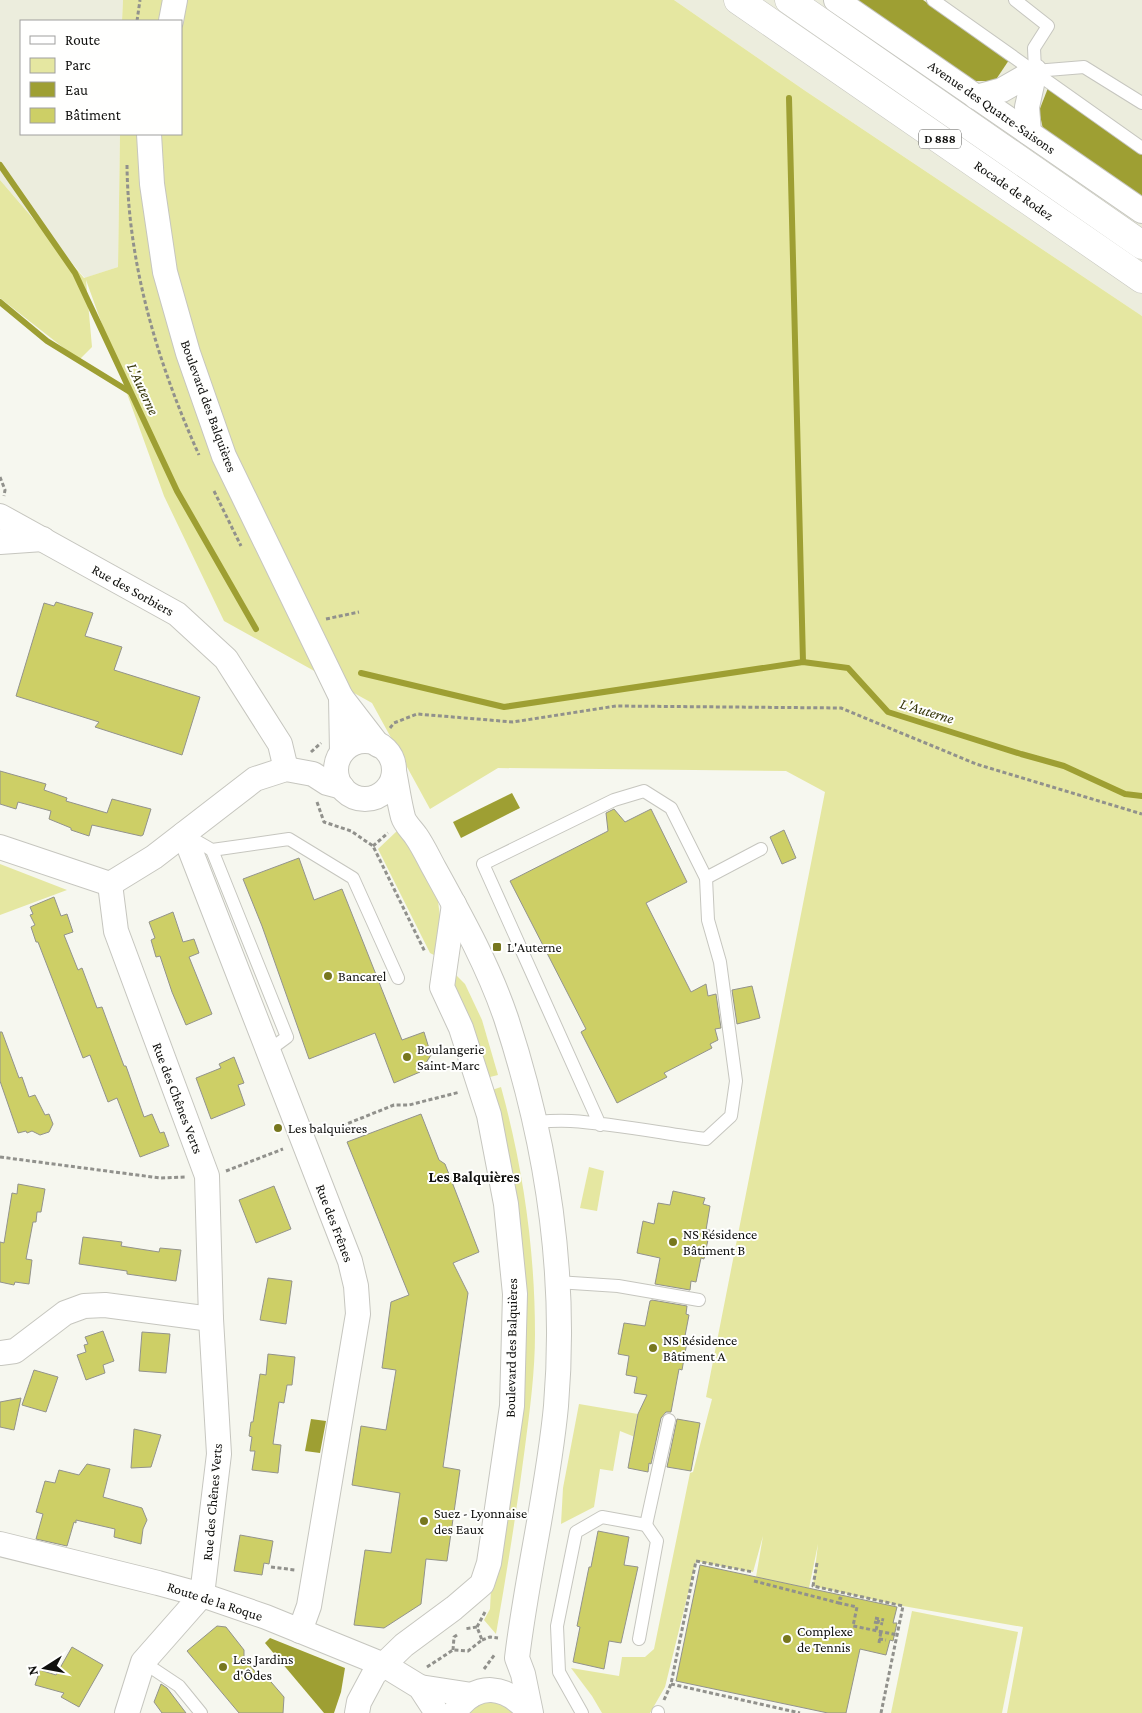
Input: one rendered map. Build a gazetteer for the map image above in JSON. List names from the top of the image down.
{
  "streets": {
    "highway": ["D 888", "Rocade de Rodez"],
    "street": [
      "Avenue des Quatre-Saisons",
      "Boulevard des Balquières",
      "Rue des Sorbiers",
      "Rue des Chênes Verts",
      "Rue des Frênes",
      "Route de la Roque"
    ]
  },
  "crossings": [
    ["Boulevard des Balquières", "Route de la Roque"],
    ["Rue des Chênes Verts", "Route de la Roque"],
    ["Rue des Frênes", "Route de la Roque"]
  ],
  "districts": ["Les Balquières"],
  "water": ["L'Auterne"],
  "places": {
    "transit": ["L'Auterne"],
    "other": [
      "Bancarel",
      "Boulangerie Saint-Marc",
      "Les balquieres",
      "NS Résidence Bâtiment B",
      "NS Résidence Bâtiment A",
      "Suez - Lyonnaise des Eaux",
      "Complexe de Tennis",
      "Les Jardins d'Ôdes"
    ]
  },
  "legend": [
    "Route",
    "Parc",
    "Eau",
    "Bâtiment"
  ],
  "north": "left"
}
